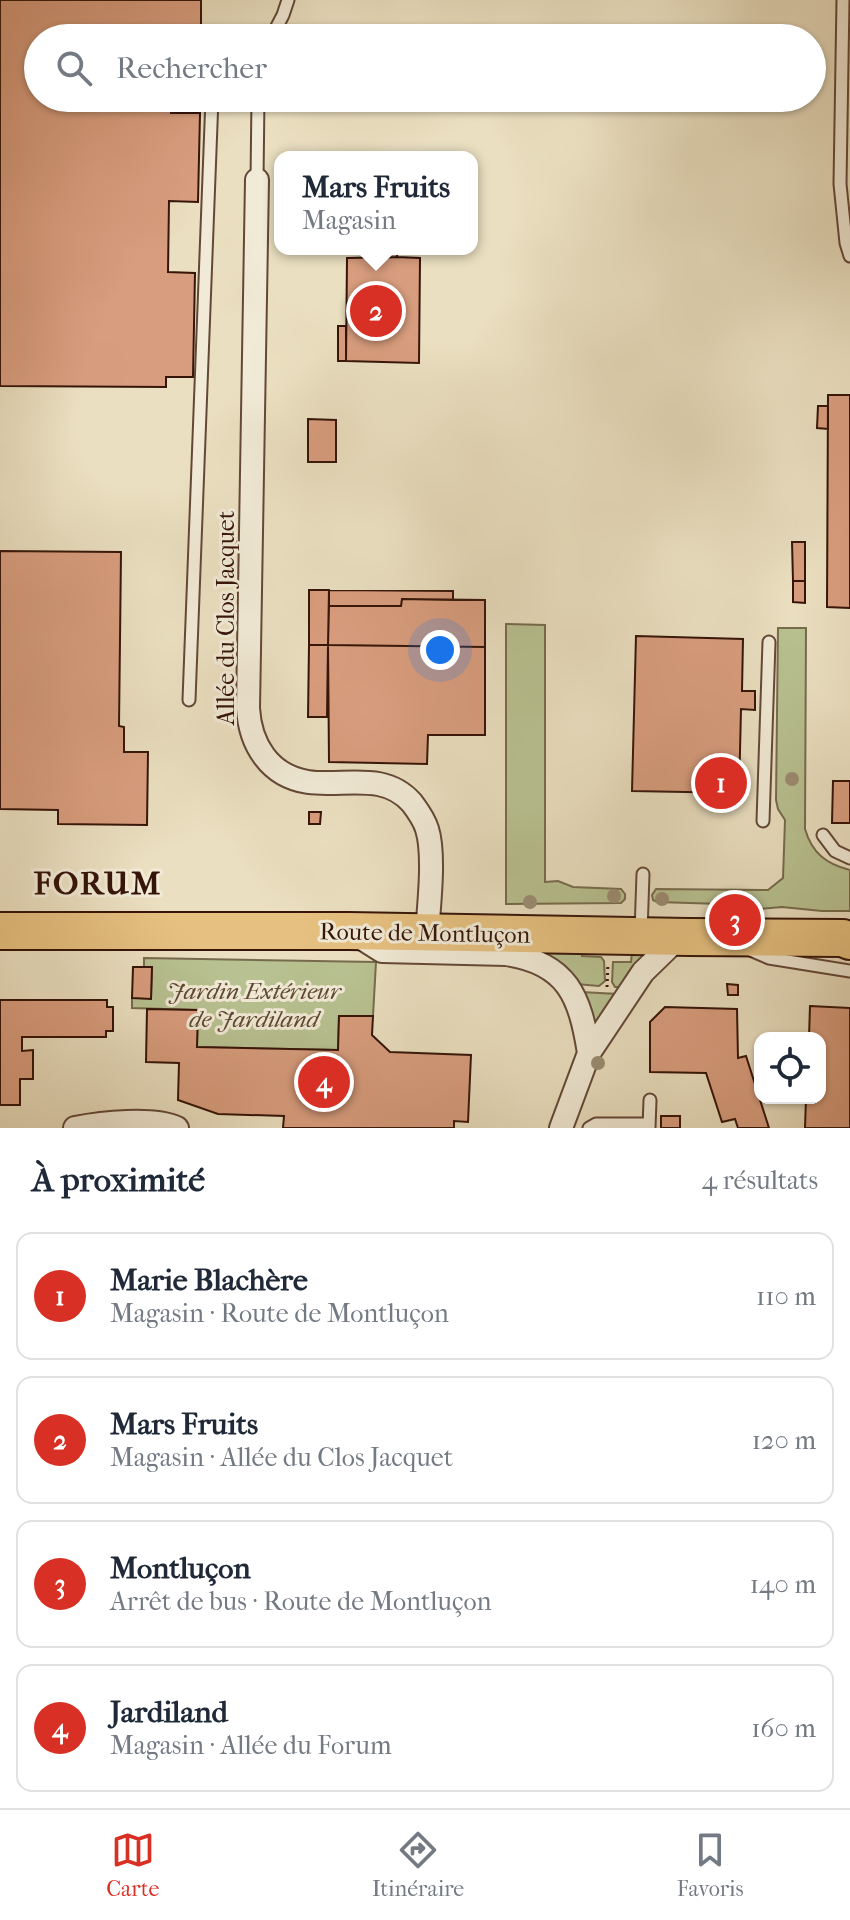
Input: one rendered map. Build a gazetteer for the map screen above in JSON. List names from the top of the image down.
{
  "streets": {
    "main road": ["Route de Montluçon"],
    "street": ["Allée du Clos Jacquet"]
  },
  "crossings": [
    ["Allée du Clos Jacquet", "Route de Montluçon"]
  ],
  "districts": ["FORUM"],
  "parks": ["Jardin Extérieur de Jardiland"],
  "page": {
    "search": "Rechercher",
    "popup": ["Mars Fruits", "Magasin"],
    "pins": [
      "2",
      "1",
      "3",
      "4"
    ],
    "heading": ["À proximité", "4 résultats"],
    "list": [
      {
        "mark": "1",
        "name": "Marie Blachère",
        "note": "Magasin · Route de Montluçon",
        "value": "110 m"
      },
      {
        "mark": "2",
        "name": "Mars Fruits",
        "note": "Magasin · Allée du Clos Jacquet",
        "value": "120 m"
      },
      {
        "mark": "3",
        "name": "Montluçon",
        "note": "Arrêt de bus · Route de Montluçon",
        "value": "140 m"
      },
      {
        "mark": "4",
        "name": "Jardiland",
        "note": "Magasin · Allée du Forum",
        "value": "160 m"
      }
    ],
    "nav": ["Carte", "Itinéraire", "Favoris"]
  }
}
